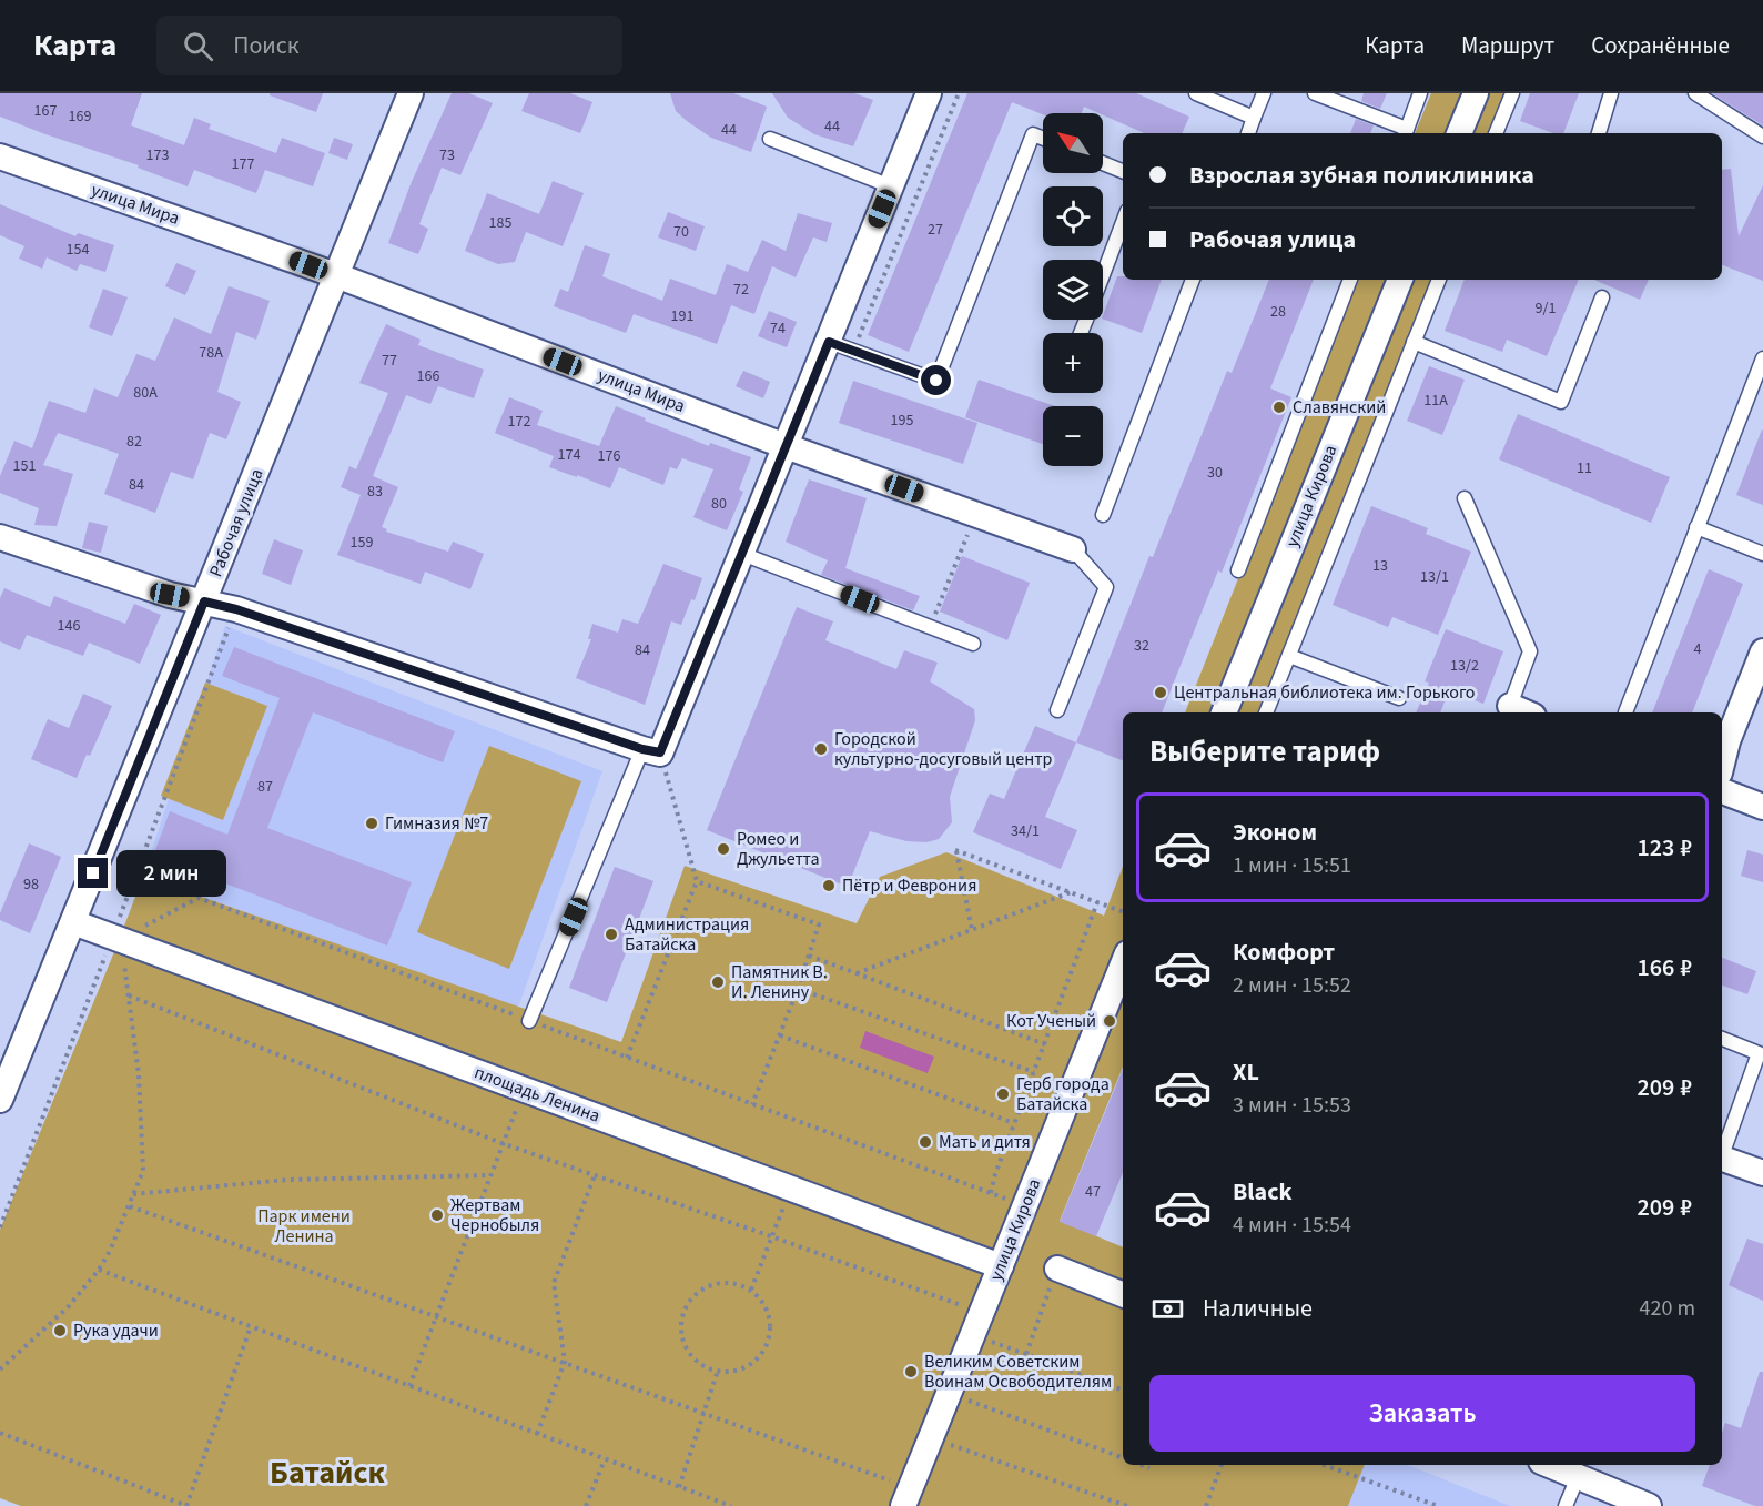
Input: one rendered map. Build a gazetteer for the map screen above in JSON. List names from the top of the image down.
{
  "streets": {
    "street": [
      "улица Мира",
      "улица Кирова",
      "Рабочая улица",
      "площадь Ленина"
    ]
  },
  "crossings": [
    ["улица Мира", "Рабочая улица"],
    ["улица Кирова", "площадь Ленина"],
    ["Рабочая улица", "площадь Ленина"]
  ],
  "districts": ["Батайск"],
  "parks": ["Парк имени Ленина"],
  "places": [
    "Славянский",
    "Центральная библиотека им. Горького",
    "Городской культурно-досуговый центр",
    "Гимназия №7",
    "Ромео и Джульетта",
    "Пётр и Феврония",
    "Администрация Батайска",
    "Памятник В. И. Ленину",
    "Кот Ученый",
    "Герб города Батайска",
    "Мать и дитя",
    "Жертвам Чернобыля",
    "Рука удачи",
    "Великим Советским Воинам Освободителям"
  ],
  "house_numbers": [
    "167",
    "169",
    "44",
    "44",
    "173",
    "73",
    "177",
    "185",
    "27",
    "70",
    "154",
    "72",
    "9/1",
    "28",
    "191",
    "74",
    "78А",
    "77",
    "166",
    "80А",
    "11А",
    "195",
    "172",
    "82",
    "174",
    "176",
    "151",
    "11",
    "30",
    "84",
    "83",
    "80",
    "159",
    "13",
    "13/1",
    "146",
    "32",
    "4",
    "84",
    "13/2",
    "87",
    "34/1",
    "98",
    "47"
  ],
  "north": "top left",
  "page": {
    "header": "Карта",
    "search": "Поиск",
    "nav": ["Карта", "Маршрут", "Сохранённые"],
    "map_buttons": ["+", "−"],
    "banner": ["Взрослая зубная поликлиника", "Рабочая улица"],
    "heading": "Выберите тариф",
    "list": [
      {
        "name": "Эконом",
        "note": "1 мин · 15:51",
        "value": "123 ₽"
      },
      {
        "name": "Комфорт",
        "note": "2 мин · 15:52",
        "value": "166 ₽"
      },
      {
        "name": "XL",
        "note": "3 мин · 15:53",
        "value": "209 ₽"
      },
      {
        "name": "Black",
        "note": "4 мин · 15:54",
        "value": "209 ₽"
      }
    ],
    "bubble": "2 мин",
    "pay": ["Наличные", "420 m"],
    "buttons": "Заказать"
  }
}
